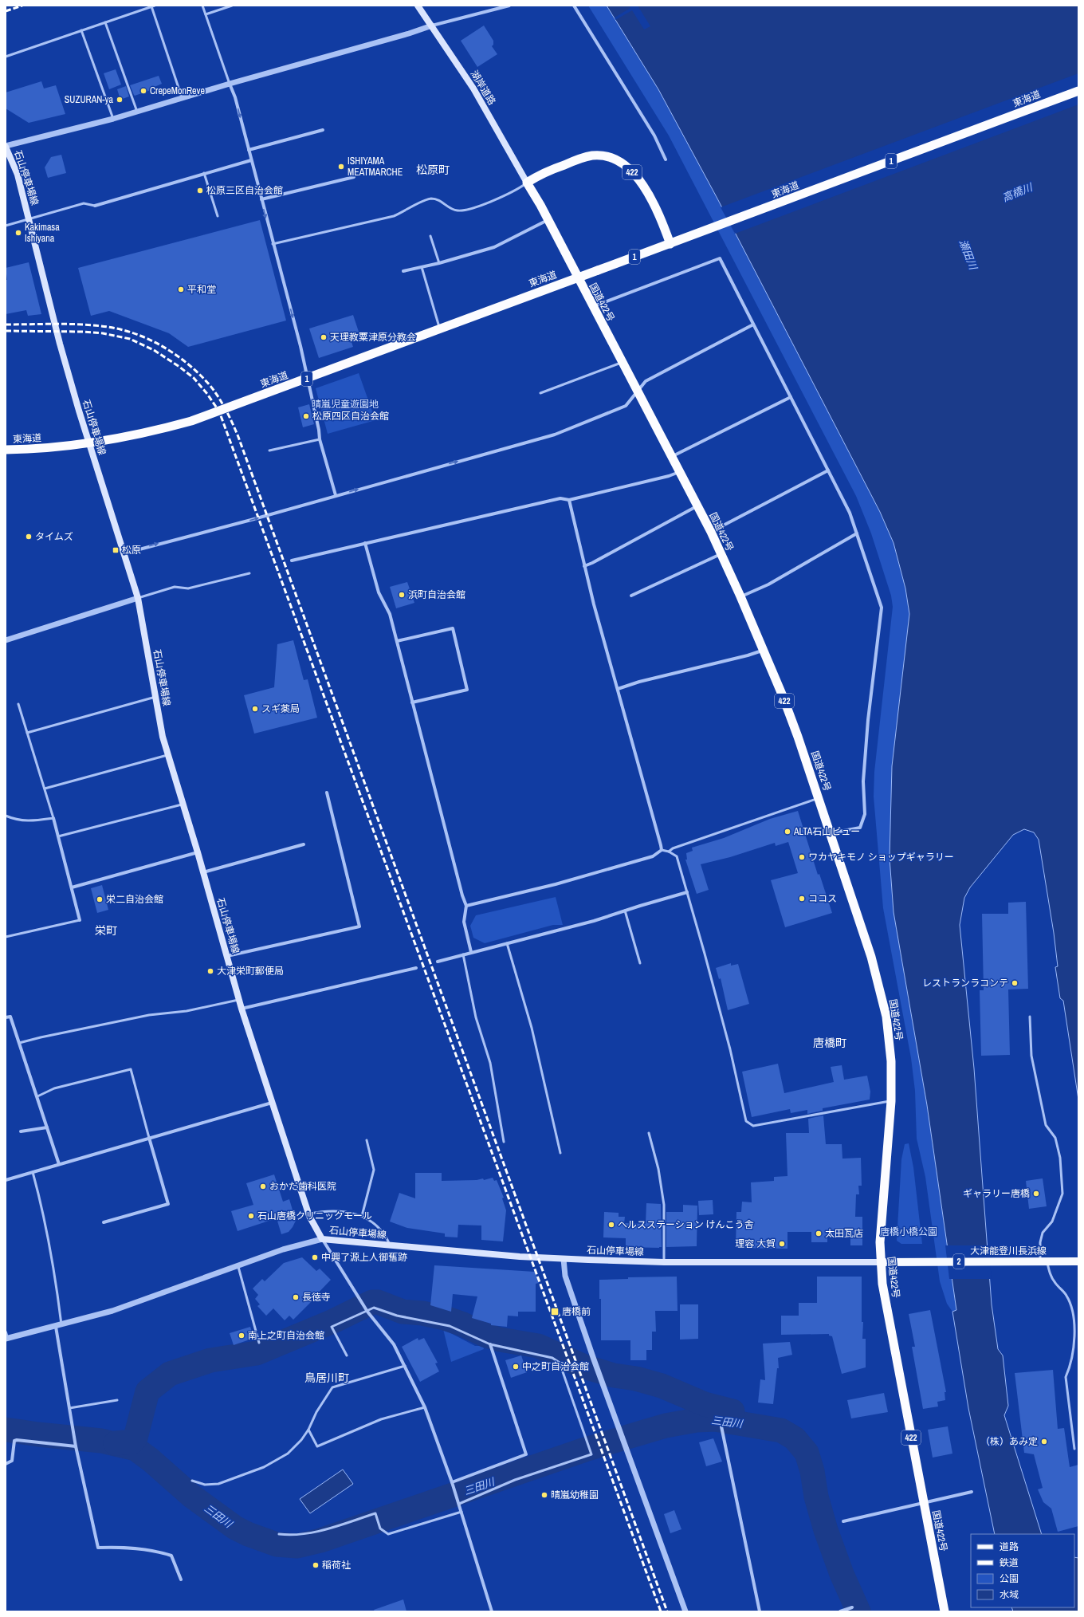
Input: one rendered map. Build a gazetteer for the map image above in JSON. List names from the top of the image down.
{
  "streets": {
    "highway": [
      "東海道",
      "1",
      "422",
      "国道422号"
    ],
    "main road": [
      "湖岸道路",
      "石山停車場線",
      "大津能登川長浜線",
      "2"
    ]
  },
  "crossings": [
    ["湖岸道路", "422"],
    ["湖岸道路", "国道422号"],
    ["東海道", "422"],
    ["422", "国道422号"],
    ["石山停車場線", "国道422号"],
    ["石山停車場線", "大津能登川長浜線"],
    ["国道422号", "大津能登川長浜線"]
  ],
  "districts": [
    "松原町",
    "栄町",
    "唐橋町",
    "鳥居川町"
  ],
  "water": ["高橋川", "瀬田川", "三田川"],
  "parks": ["晴嵐児童遊園地", "唐橋小橋公園"],
  "places": {
    "other": [
      "CrepeMonReve",
      "SUZURAN-ya",
      "ISHIYAMA MEATMARCHE",
      "松原三区自治会館",
      "Kakimasa Ishiyana",
      "平和堂",
      "天理教粟津原分教会",
      "松原四区自治会館",
      "タイムズ",
      "浜町自治会館",
      "スギ薬局",
      "ALTA石山ビュー",
      "ワカヤキモノ ショップギャラリー",
      "ココス",
      "栄二自治会館",
      "大津栄町郵便局",
      "レストランラコンテ",
      "おかだ歯科医院",
      "ギャラリー唐橋",
      "石山唐橋クリニックモール",
      "ヘルスステーション けんこう舎",
      "太田瓦店",
      "理容 大賀",
      "中興了源上人御𦾔跡",
      "長徳寺",
      "南上之町自治会館",
      "中之町自治会館",
      "（株）あみ定",
      "晴嵐幼稚園",
      "稲荷社"
    ],
    "transit": ["松原", "唐橋前"]
  },
  "legend": [
    "道路",
    "鉄道",
    "公園",
    "水域"
  ]
}
